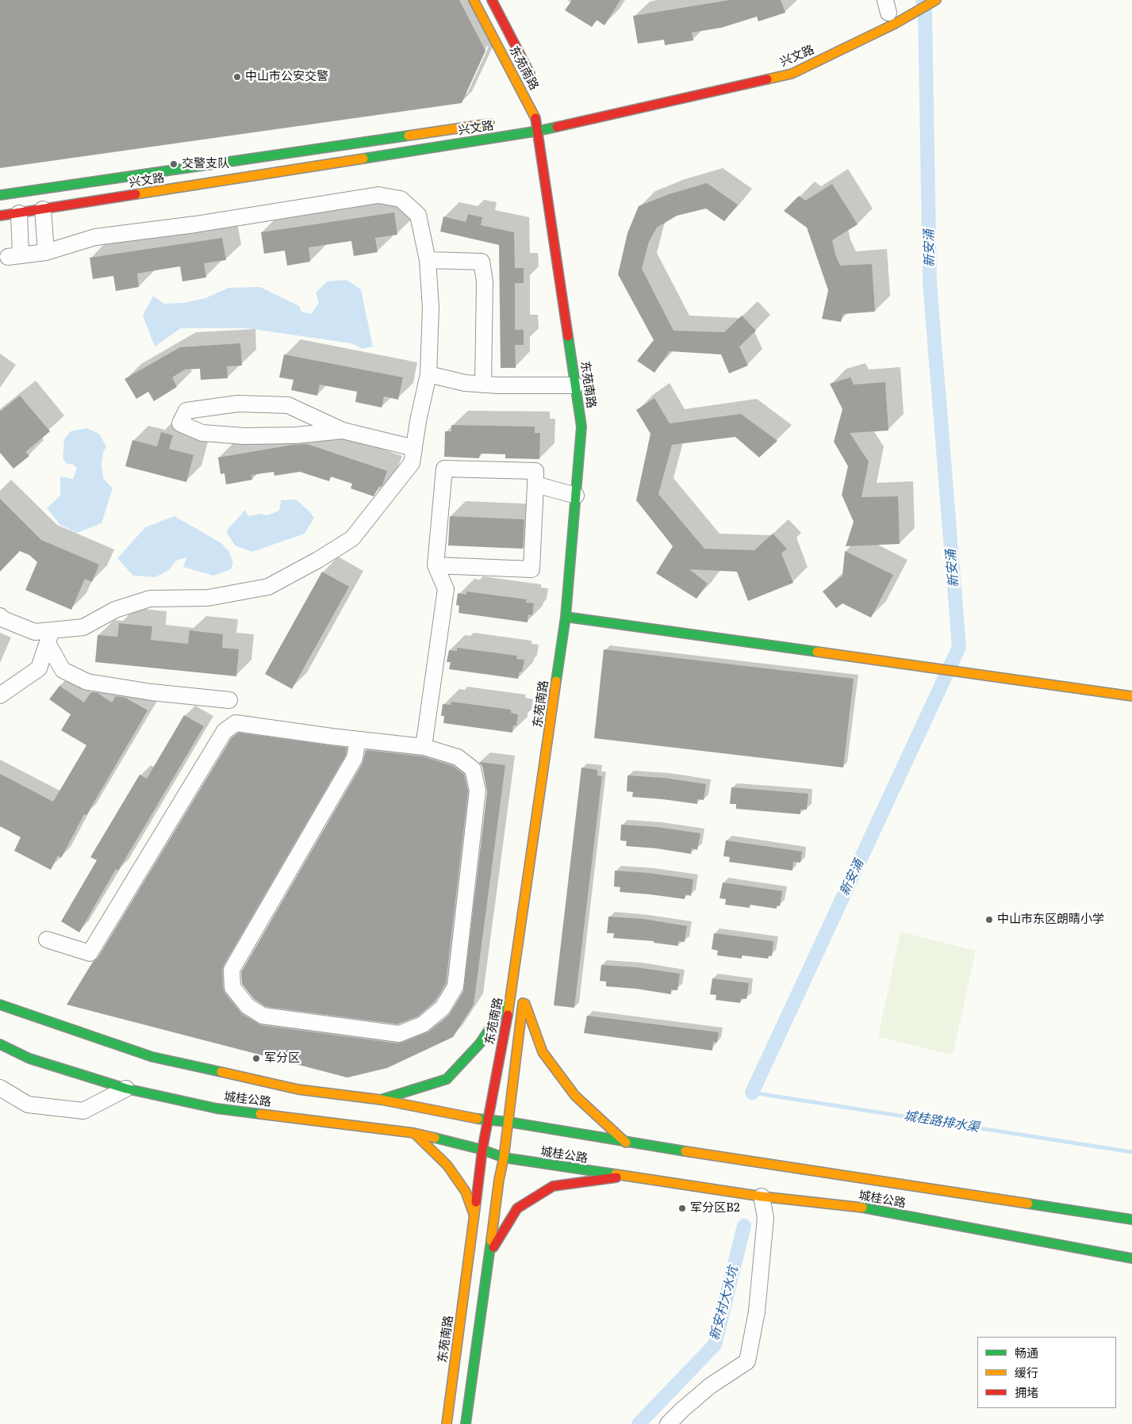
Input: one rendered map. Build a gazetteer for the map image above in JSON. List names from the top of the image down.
{
  "streets": {
    "main road": ["兴文路", "东苑南路", "城桂公路"]
  },
  "crossings": [
    ["兴文路", "东苑南路"],
    ["东苑南路", "城桂公路"]
  ],
  "water": ["新安涌", "城桂路排水渠", "新安村大水坑"],
  "places": [
    "中山市公安交警",
    "交警支队",
    "中山市东区朗晴小学",
    "军分区",
    "军分区B2"
  ],
  "legend": ["畅通", "缓行", "拥堵"]
}
